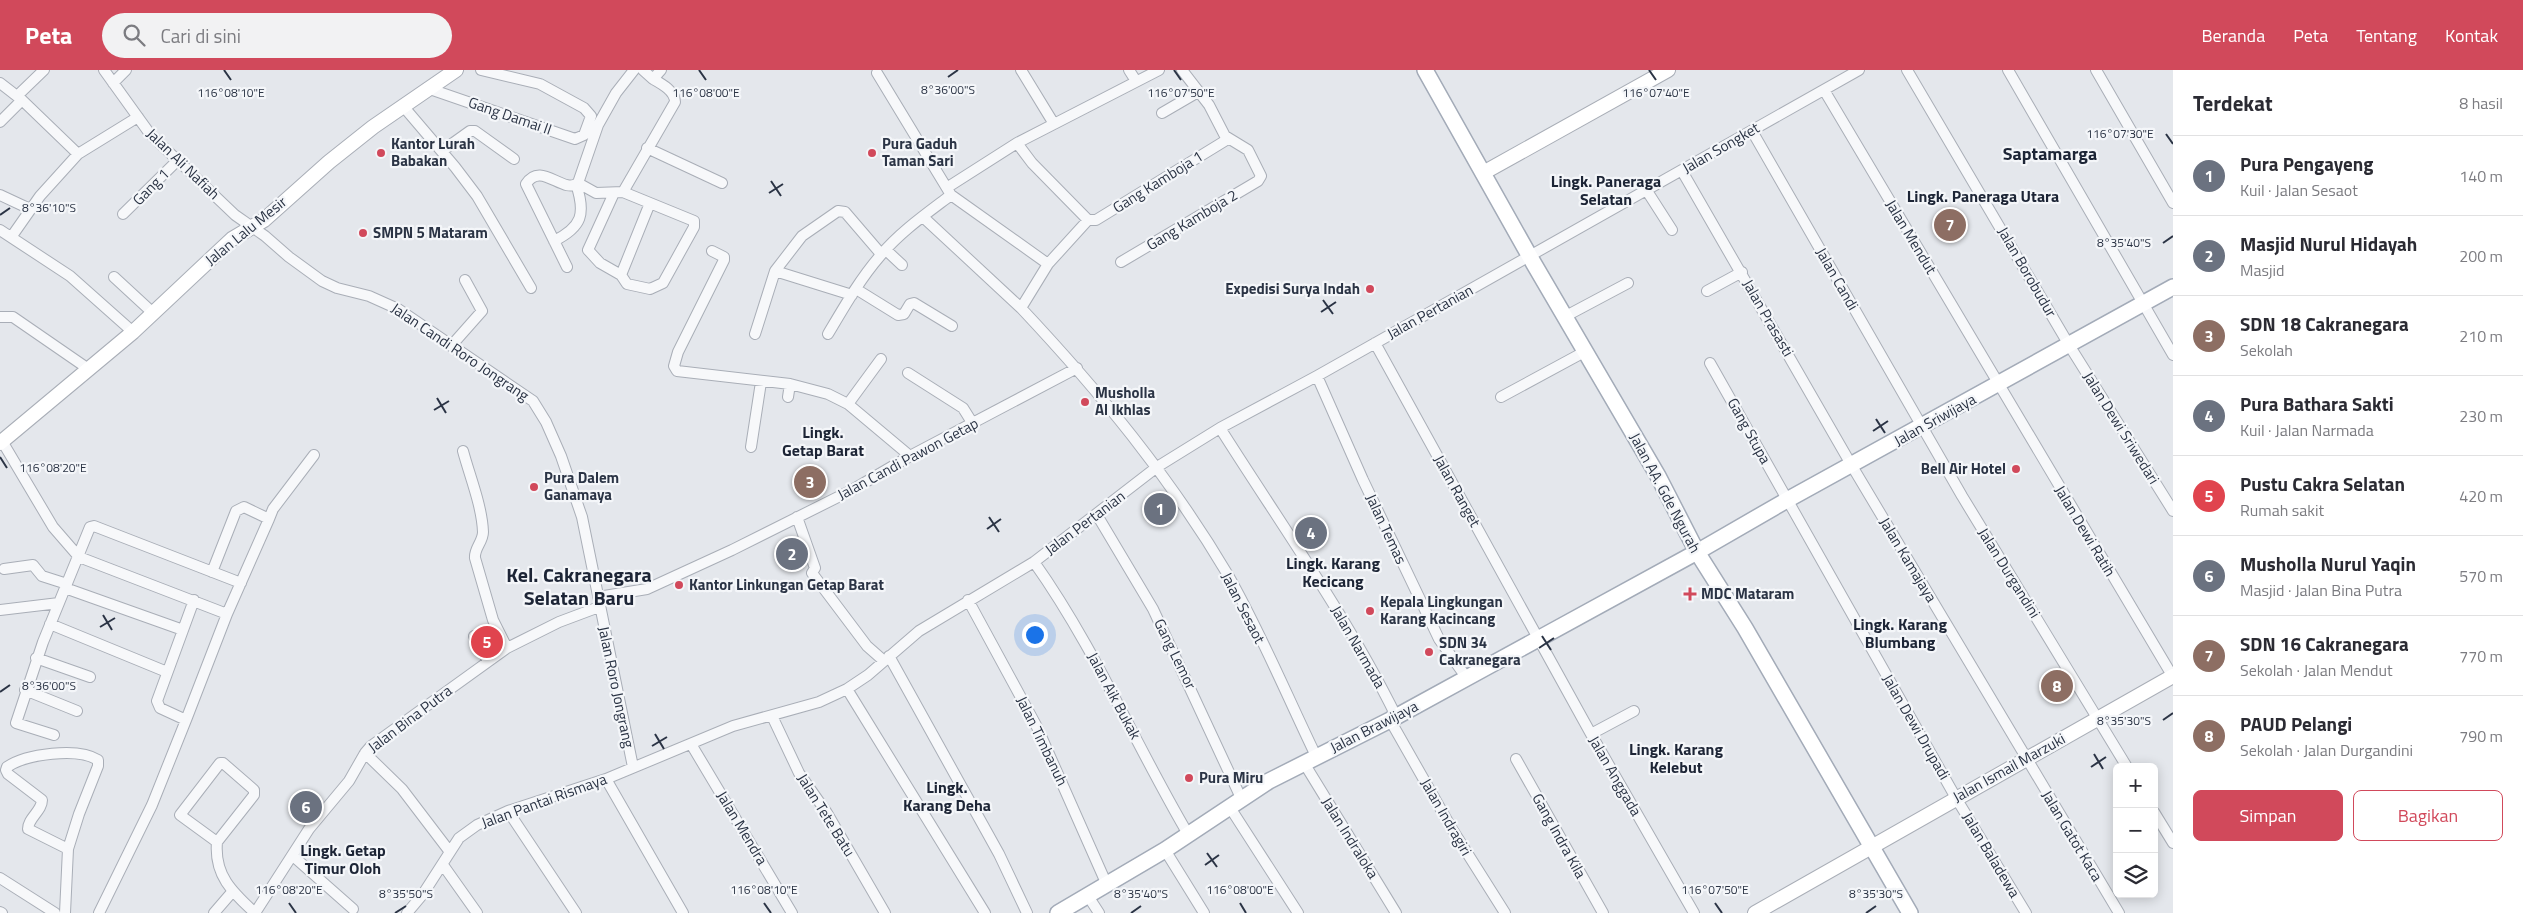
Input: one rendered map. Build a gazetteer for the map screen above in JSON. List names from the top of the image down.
{
  "streets": {
    "main road": ["Jalan Sriwijaya", "Jalan AA. Gde Ngurah", "Jalan Brawijaya"],
    "street": [
      "Gang Damai II",
      "Jalan Songket",
      "Jalan Ali Nafiah",
      "Gang Kamboja 1",
      "Gang 1",
      "Gang Kamboja 2",
      "Jalan Lalu Mesir",
      "Jalan Mendut",
      "Jalan Borobudur",
      "Jalan Candi",
      "Jalan Pertanian",
      "Jalan Prasasti",
      "Jalan Candi Roro Jongrang",
      "Jalan Dewi Sriwedari",
      "Gang Stupa",
      "Jalan Candi Pawon Getap",
      "Jalan Ranget",
      "Jalan Temas",
      "Jalan Dewi Ratih",
      "Jalan Kamajaya",
      "Jalan Durgandini",
      "Jalan Sesaot",
      "Jalan Narmada",
      "Gang Lemor",
      "Jalan Roro Jongrang",
      "Jalan Aik Bukak",
      "Jalan Bina Putra",
      "Jalan Dewi Drupadi",
      "Jalan Timbanuh",
      "Jalan Ismail Marzuki",
      "Jalan Anggada",
      "Jalan Pantai Rismaya",
      "Jalan Tete Batu",
      "Jalan Indragiri",
      "Jalan Mendra",
      "Gang Indra Kila",
      "Jalan Gatot Kaca",
      "Jalan Indraloka",
      "Jalan Baladewa"
    ]
  },
  "crossings": [
    ["Gang Damai II", "Jalan Lalu Mesir"],
    ["Jalan Songket", "Jalan Mendut"],
    ["Jalan Songket", "Jalan Candi"],
    ["Jalan Songket", "Jalan Pertanian"],
    ["Jalan Songket", "Jalan Prasasti"],
    ["Jalan Songket", "Jalan AA. Gde Ngurah"],
    ["Jalan Ali Nafiah", "Gang 1"],
    ["Jalan Ali Nafiah", "Jalan Lalu Mesir"],
    ["Jalan Ali Nafiah", "Jalan Candi Roro Jongrang"],
    ["Gang Kamboja 1", "Gang Kamboja 2"],
    ["Jalan Lalu Mesir", "Jalan Candi Roro Jongrang"],
    ["Jalan Mendut", "Jalan Sriwijaya"],
    ["Jalan Mendut", "Jalan Dewi Ratih"],
    ["Jalan Borobudur", "Jalan Sriwijaya"],
    ["Jalan Borobudur", "Jalan Dewi Sriwedari"],
    ["Jalan Candi", "Jalan Sriwijaya"],
    ["Jalan Candi", "Jalan Durgandini"],
    ["Jalan Pertanian", "Jalan Ranget"],
    ["Jalan Pertanian", "Jalan AA. Gde Ngurah"],
    ["Jalan Pertanian", "Jalan Temas"],
    ["Jalan Pertanian", "Jalan Sesaot"],
    ["Jalan Pertanian", "Jalan Narmada"],
    ["Jalan Pertanian", "Gang Lemor"],
    ["Jalan Pertanian", "Jalan Roro Jongrang"],
    ["Jalan Pertanian", "Jalan Aik Bukak"],
    ["Jalan Pertanian", "Jalan Timbanuh"],
    ["Jalan Pertanian", "Jalan Pantai Rismaya"],
    ["Jalan Pertanian", "Jalan Tete Batu"],
    ["Jalan Pertanian", "Jalan Mendra"],
    ["Jalan Prasasti", "Jalan Sriwijaya"],
    ["Jalan Prasasti", "Jalan Kamajaya"],
    ["Jalan Candi Roro Jongrang", "Jalan Roro Jongrang"],
    ["Jalan Sriwijaya", "Jalan Dewi Sriwedari"],
    ["Jalan Sriwijaya", "Gang Stupa"],
    ["Jalan Sriwijaya", "Jalan AA. Gde Ngurah"],
    ["Jalan Sriwijaya", "Jalan Dewi Ratih"],
    ["Jalan Sriwijaya", "Jalan Kamajaya"],
    ["Jalan Sriwijaya", "Jalan Durgandini"],
    ["Jalan Sriwijaya", "Jalan Brawijaya"],
    ["Jalan Sriwijaya", "Jalan Dewi Drupadi"],
    ["Gang Stupa", "Jalan Dewi Drupadi"],
    ["Jalan Candi Pawon Getap", "Jalan Sesaot"],
    ["Jalan Candi Pawon Getap", "Jalan Roro Jongrang"],
    ["Jalan Candi Pawon Getap", "Jalan Bina Putra"],
    ["Jalan Ranget", "Jalan Brawijaya"],
    ["Jalan Ranget", "Jalan Anggada"],
    ["Jalan AA. Gde Ngurah", "Jalan Brawijaya"],
    ["Jalan AA. Gde Ngurah", "Jalan Ismail Marzuki"],
    ["Jalan Temas", "Jalan Brawijaya"],
    ["Jalan Dewi Ratih", "Jalan Ismail Marzuki"],
    ["Jalan Kamajaya", "Jalan Ismail Marzuki"],
    ["Jalan Kamajaya", "Jalan Gatot Kaca"],
    ["Jalan Durgandini", "Jalan Ismail Marzuki"],
    ["Jalan Sesaot", "Jalan Brawijaya"],
    ["Jalan Sesaot", "Jalan Indraloka"],
    ["Jalan Narmada", "Jalan Brawijaya"],
    ["Jalan Narmada", "Jalan Indragiri"],
    ["Gang Lemor", "Jalan Brawijaya"],
    ["Jalan Roro Jongrang", "Jalan Bina Putra"],
    ["Jalan Roro Jongrang", "Jalan Pantai Rismaya"],
    ["Jalan Aik Bukak", "Jalan Brawijaya"],
    ["Jalan Brawijaya", "Jalan Timbanuh"],
    ["Jalan Brawijaya", "Jalan Anggada"],
    ["Jalan Brawijaya", "Jalan Indragiri"],
    ["Jalan Brawijaya", "Jalan Indraloka"],
    ["Jalan Dewi Drupadi", "Jalan Ismail Marzuki"],
    ["Jalan Dewi Drupadi", "Jalan Baladewa"],
    ["Jalan Ismail Marzuki", "Jalan Gatot Kaca"],
    ["Jalan Ismail Marzuki", "Jalan Baladewa"]
  ],
  "districts": [
    "Saptamarga",
    "Lingk. Paneraga Selatan",
    "Lingk. Paneraga Utara",
    "Lingk. Getap Barat",
    "Lingk. Karang Kecicang",
    "Kel. Cakranegara Selatan Baru",
    "Lingk. Karang Blumbang",
    "Lingk. Karang Kelebut",
    "Lingk. Karang Deha",
    "Lingk. Getap Timur Oloh"
  ],
  "places": {
    "other": [
      "Kantor Lurah Babakan",
      "Pura Gaduh Taman Sari",
      "SMPN 5 Mataram",
      "Expedisi Surya Indah",
      "Musholla Al Ikhlas",
      "Bell Air Hotel",
      "Pura Dalem Ganamaya",
      "Kantor Linkungan Getap Barat",
      "Kepala Lingkungan Karang Kacincang",
      "SDN 34 Cakranegara",
      "Pura Miru"
    ],
    "health": ["MDC Mataram"]
  },
  "page": {
    "header": "Peta",
    "search": "Cari di sini",
    "nav": [
      "Beranda",
      "Peta",
      "Tentang",
      "Kontak"
    ],
    "heading": ["Terdekat", "8 hasil"],
    "list": [
      {
        "mark": "1",
        "name": "Pura Pengayeng",
        "note": "Kuil · Jalan Sesaot",
        "value": "140 m"
      },
      {
        "mark": "2",
        "name": "Masjid Nurul Hidayah",
        "note": "Masjid",
        "value": "200 m"
      },
      {
        "mark": "3",
        "name": "SDN 18 Cakranegara",
        "note": "Sekolah",
        "value": "210 m"
      },
      {
        "mark": "4",
        "name": "Pura Bathara Sakti",
        "note": "Kuil · Jalan Narmada",
        "value": "230 m"
      },
      {
        "mark": "5",
        "name": "Pustu Cakra Selatan",
        "note": "Rumah sakit",
        "value": "420 m"
      },
      {
        "mark": "6",
        "name": "Musholla Nurul Yaqin",
        "note": "Masjid · Jalan Bina Putra",
        "value": "570 m"
      },
      {
        "mark": "7",
        "name": "SDN 16 Cakranegara",
        "note": "Sekolah · Jalan Mendut",
        "value": "770 m"
      },
      {
        "mark": "8",
        "name": "PAUD Pelangi",
        "note": "Sekolah · Jalan Durgandini",
        "value": "790 m"
      }
    ],
    "pins": [
      "7",
      "3",
      "1",
      "4",
      "2",
      "5",
      "8",
      "6"
    ],
    "map_buttons": ["+", "−"],
    "buttons": ["Simpan", "Bagikan"]
  },
  "coordinates": [
    "8°36'00\"S",
    "116°08'10\"E",
    "116°08'00\"E",
    "116°07'50\"E",
    "116°07'40\"E",
    "116°07'30\"E",
    "8°36'10\"S",
    "8°35'40\"S",
    "116°08'20\"E",
    "8°35'30\"S",
    "8°35'50\"S"
  ]
}
